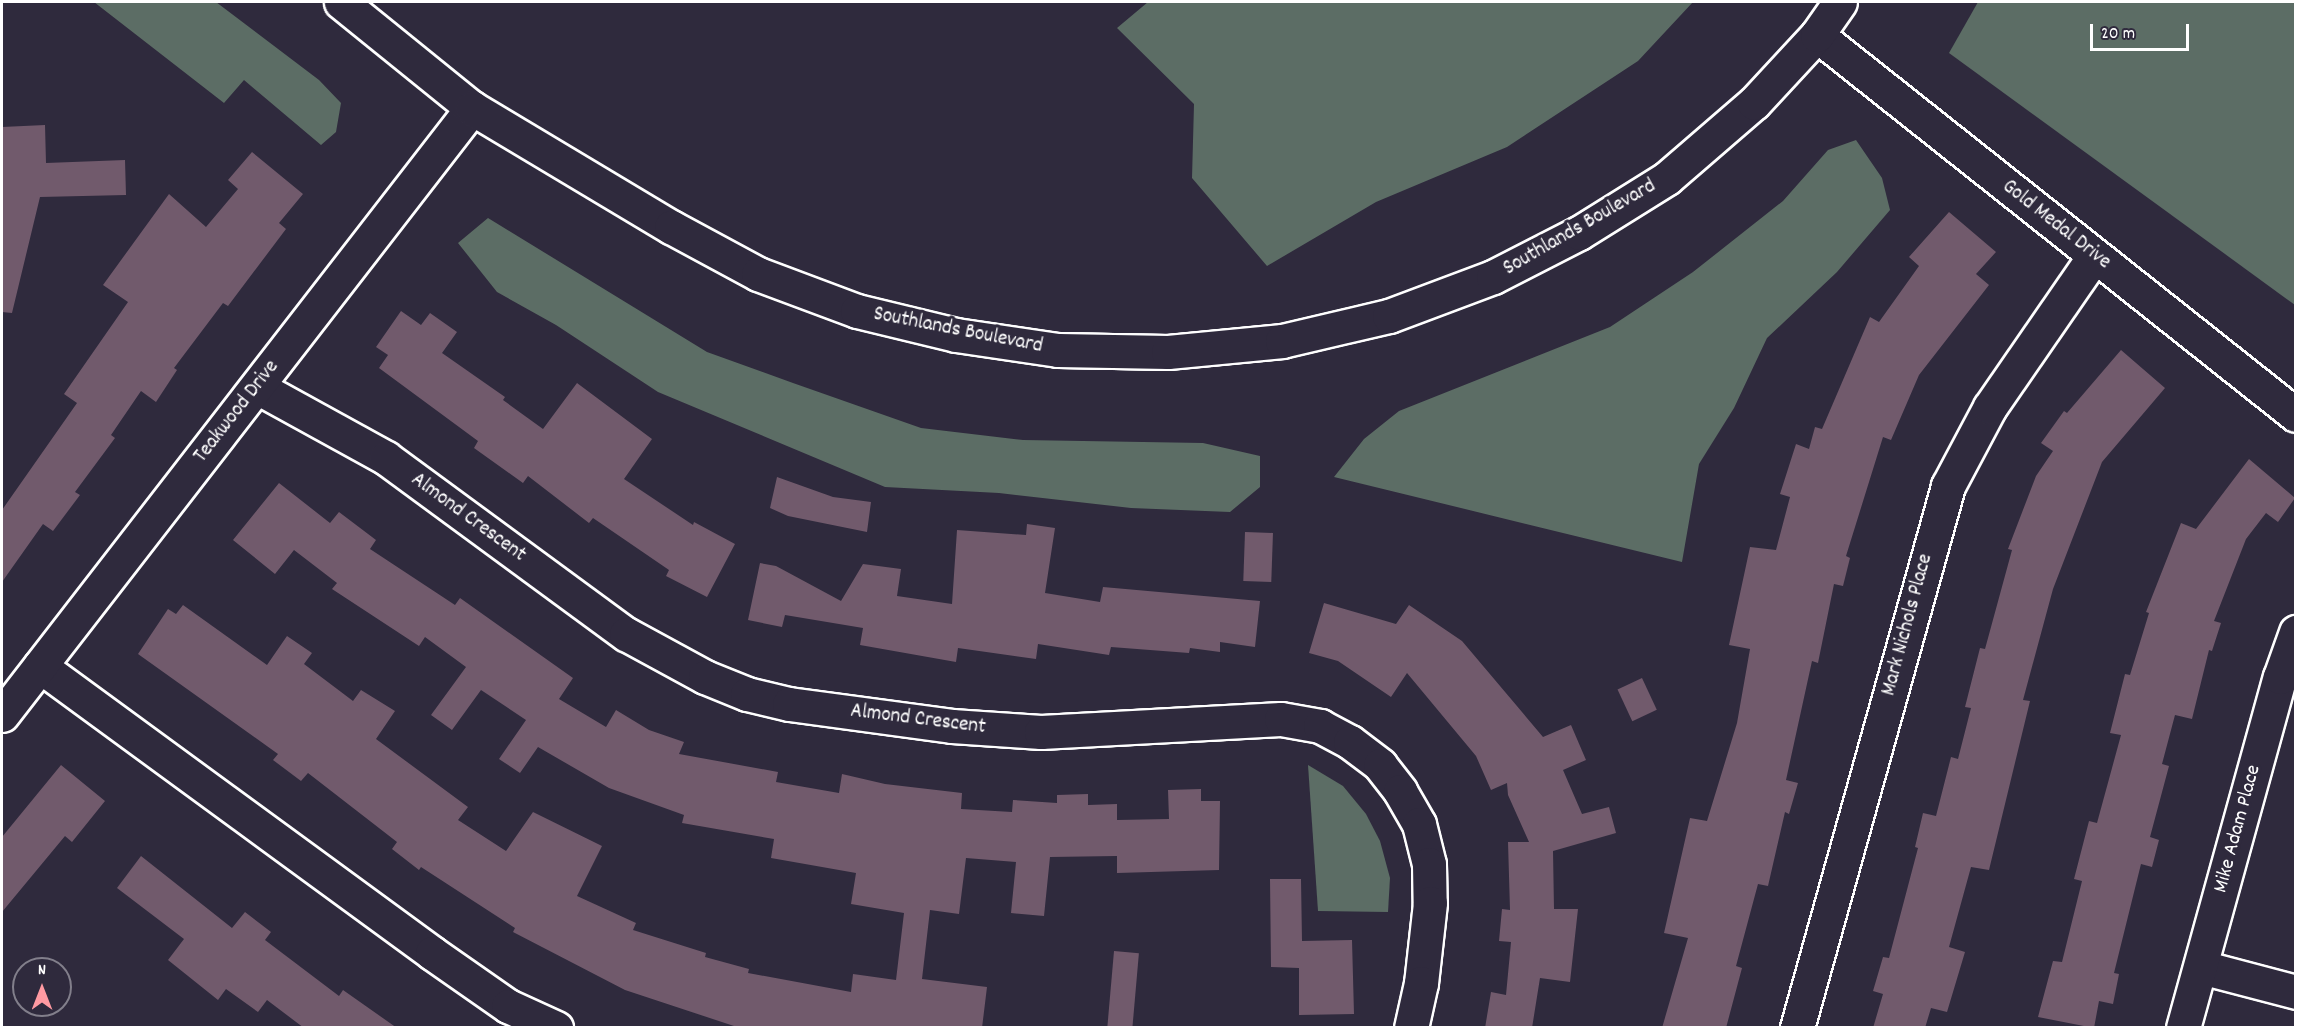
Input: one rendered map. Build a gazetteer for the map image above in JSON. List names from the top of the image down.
{
  "streets": {
    "street": [
      "Gold Medal Drive",
      "Southlands Boulevard",
      "Teakwood Drive",
      "Almond Crescent",
      "Mark Nichols Place",
      "Mike Adam Place"
    ]
  },
  "crossings": [
    ["Gold Medal Drive", "Southlands Boulevard"],
    ["Gold Medal Drive", "Mark Nichols Place"],
    ["Southlands Boulevard", "Teakwood Drive"],
    ["Teakwood Drive", "Almond Crescent"]
  ],
  "scale_bar": "20 m",
  "north": "top"
}
